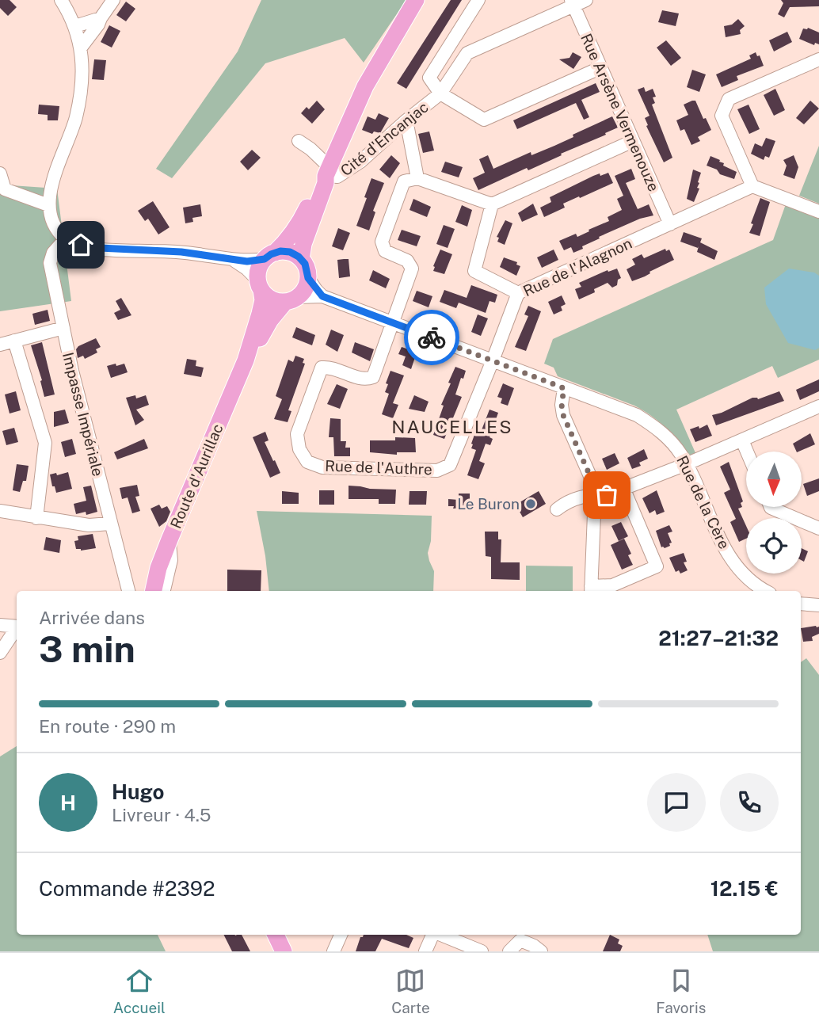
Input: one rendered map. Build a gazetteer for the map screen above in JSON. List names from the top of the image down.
{
  "streets": {
    "main road": ["Route d'Aurillac"],
    "street": [
      "Rue Arsène Vermenouze",
      "Cité d'Encanjac",
      "Rue de l'Alagnon",
      "Impasse Impériale",
      "Rue de l'Authre",
      "Rue de la Cère"
    ]
  },
  "crossings": [
    ["Rue Arsène Vermenouze", "Cité d'Encanjac"],
    ["Rue Arsène Vermenouze", "Rue de l'Alagnon"],
    ["Rue de l'Alagnon", "Rue de l'Authre"],
    ["Rue de l'Alagnon", "Rue de la Cère"],
    ["Rue de l'Authre", "Rue de la Cère"],
    ["Route d'Aurillac", "Rue de la Cère"]
  ],
  "districts": ["NAUCELLES"],
  "places": ["Le Buron"],
  "north": "bottom",
  "page": {
    "heading": ["3 min", "Arrivée dans", "21:27–21:32"],
    "panel": [
      "Hugo",
      "Livreur · 4.5",
      "Commande #2392",
      "12.15 €"
    ],
    "bar": "En route · 290 m",
    "round": "H",
    "tabs": ["Accueil", "Carte", "Favoris"]
  }
}
